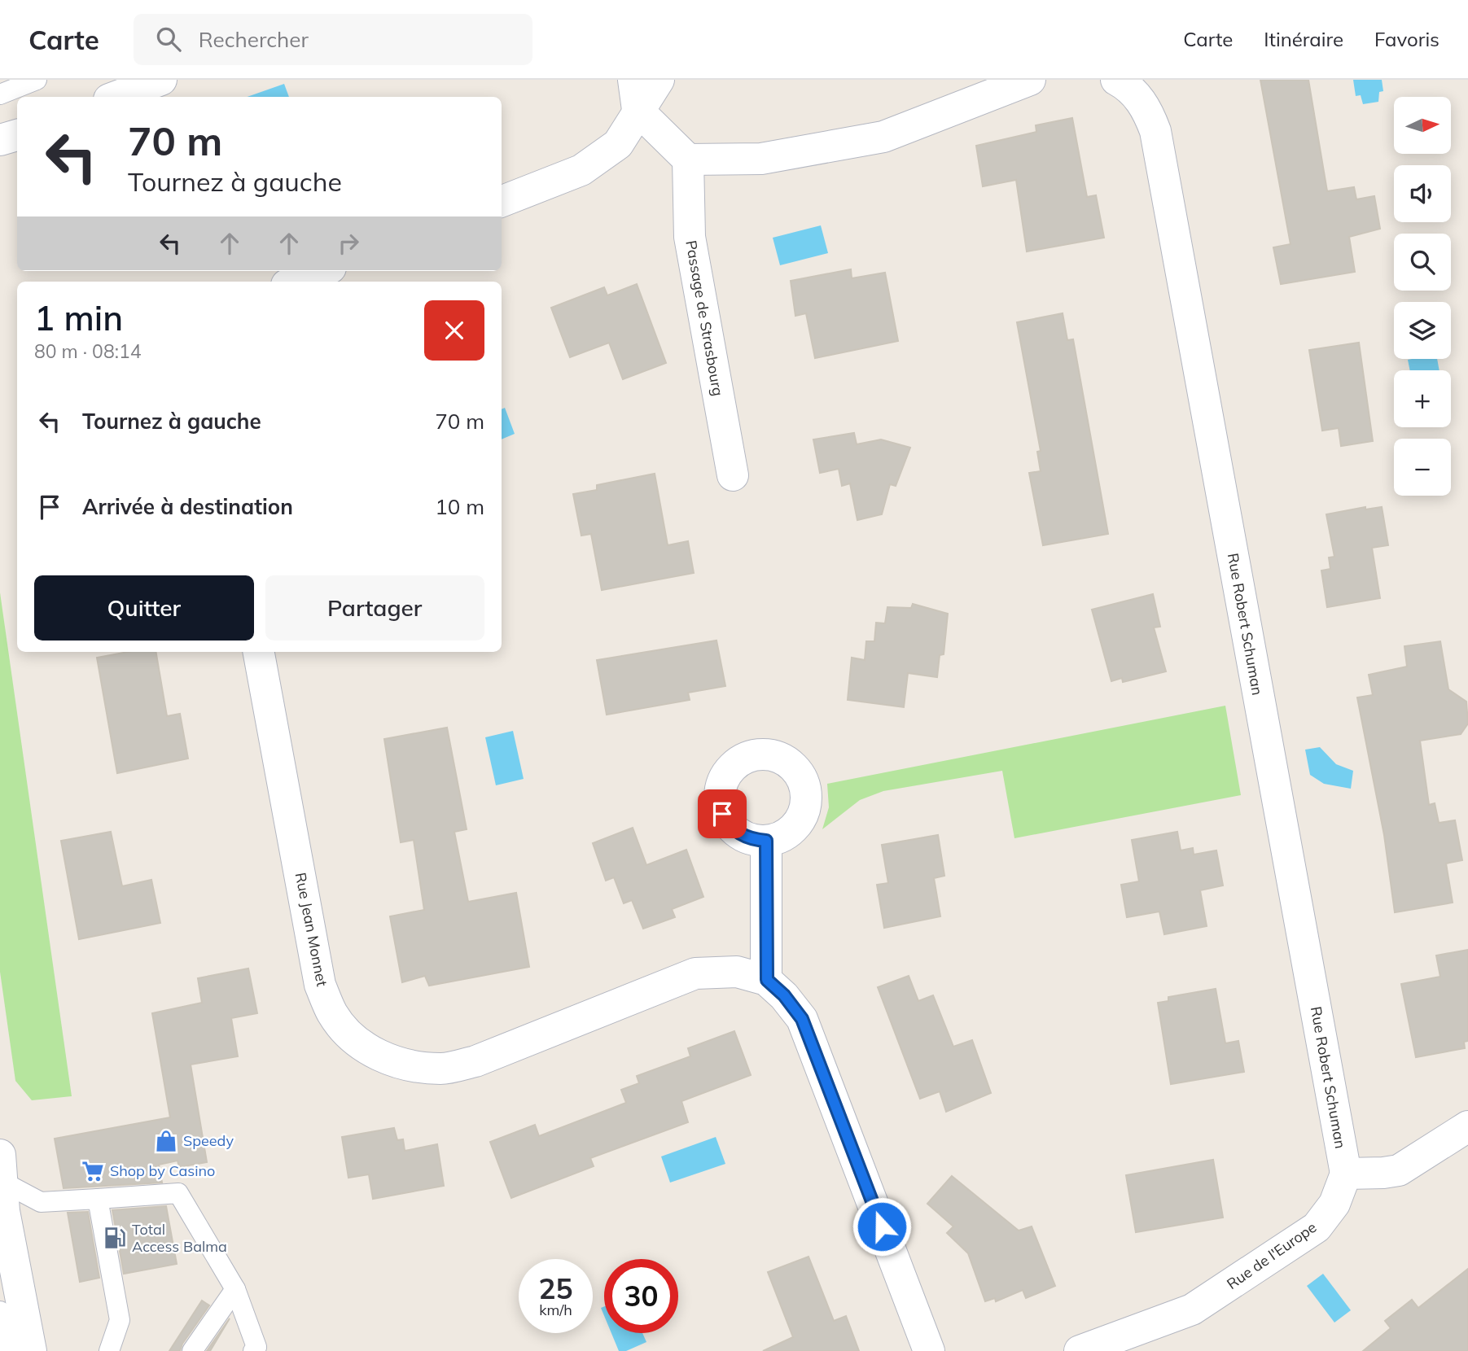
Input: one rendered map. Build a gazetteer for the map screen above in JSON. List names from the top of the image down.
{
  "streets": {
    "street": [
      "Passage de Strasbourg",
      "Rue Robert Schuman",
      "Rue Jean Monnet",
      "Rue de l'Europe"
    ]
  },
  "crossings": [
    ["Rue Robert Schuman", "Rue de l'Europe"]
  ],
  "places": {
    "shop": ["Speedy"],
    "supermarket": ["Shop by Casino"],
    "fuel station": ["Total Access Balma"]
  },
  "north": "right",
  "page": {
    "header": "Carte",
    "search": "Rechercher",
    "nav": ["Carte", "Itinéraire", "Favoris"],
    "map_buttons": ["+", "−"],
    "turn": ["70 m", "Tournez à gauche"],
    "heading": ["1 min", "80 m · 08:14"],
    "list": [
      {
        "name": "Tournez à gauche",
        "value": "70 m"
      },
      {
        "name": "Arrivée à destination",
        "value": "10 m"
      }
    ],
    "buttons": ["Quitter", "Partager"],
    "speed": "25 km/h",
    "limit": "30"
  }
}
